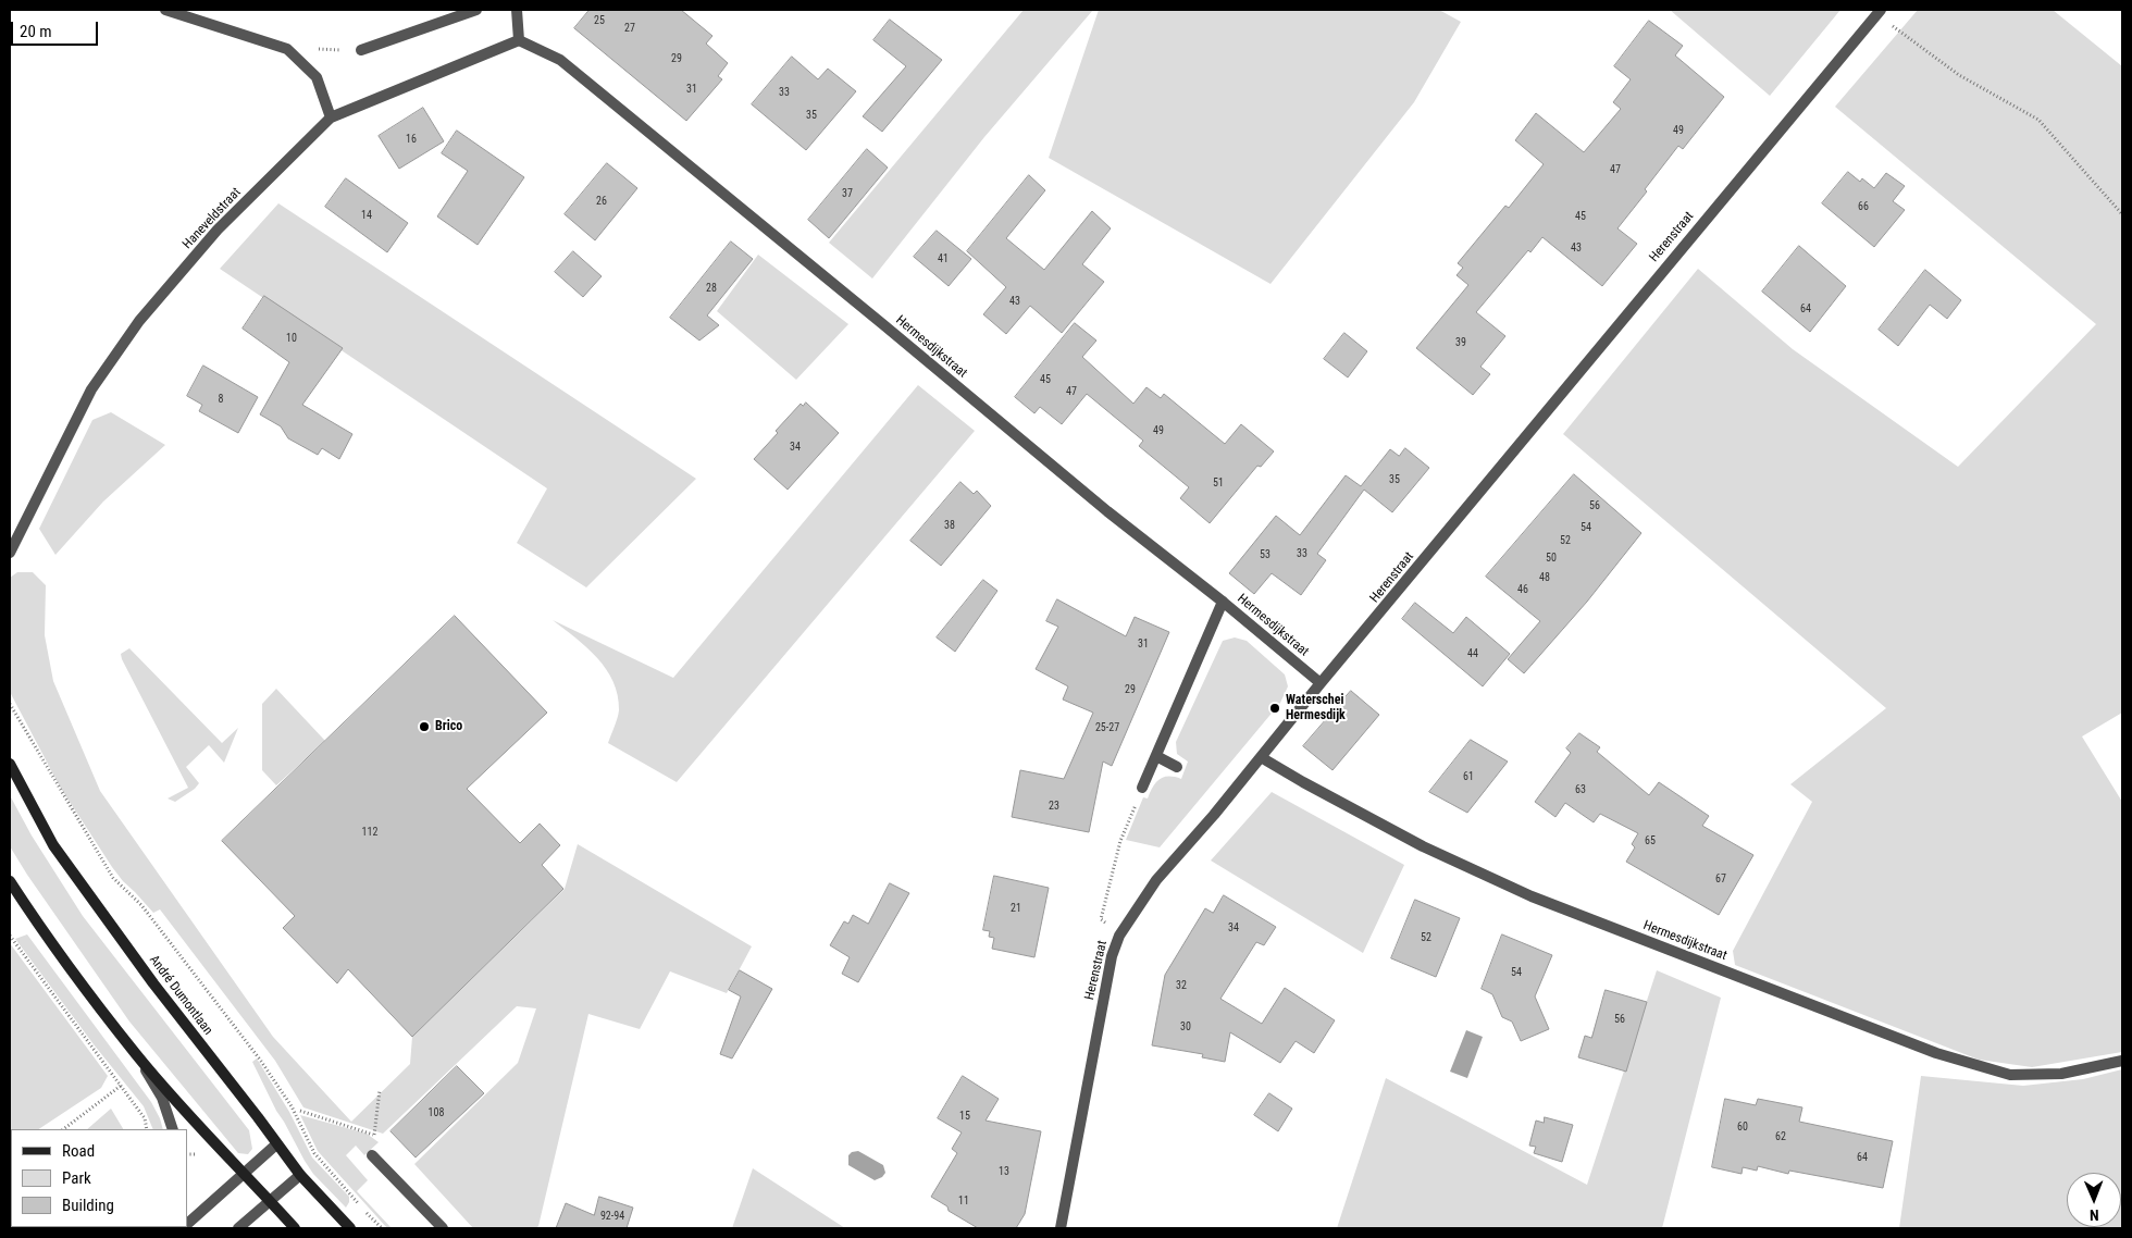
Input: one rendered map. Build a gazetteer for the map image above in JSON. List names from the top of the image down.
{
  "streets": {
    "main road": ["André Dumontlaan"],
    "street": ["Haneveldstraat", "Herenstraat", "Hermesdijkstraat"]
  },
  "crossings": [
    ["Haneveldstraat", "Hermesdijkstraat"],
    ["Herenstraat", "Hermesdijkstraat"]
  ],
  "places": ["Waterschei Hermesdijk", "Brico"],
  "house_numbers": [
    "25",
    "27",
    "29",
    "31",
    "33",
    "35",
    "49",
    "16",
    "47",
    "37",
    "26",
    "66",
    "14",
    "45",
    "43",
    "41",
    "28",
    "43",
    "64",
    "10",
    "39",
    "45",
    "47",
    "8",
    "49",
    "34",
    "35",
    "51",
    "56",
    "38",
    "54",
    "52",
    "33",
    "53",
    "50",
    "48",
    "46",
    "31",
    "44",
    "29",
    "25-27",
    "61",
    "63",
    "23",
    "112",
    "65",
    "67",
    "21",
    "34",
    "52",
    "54",
    "32",
    "56",
    "30",
    "108",
    "15",
    "60",
    "62",
    "64",
    "13",
    "11",
    "92-94"
  ],
  "legend": ["Road", "Park", "Building"],
  "scale_bar": "20 m",
  "north": "bottom"
}
